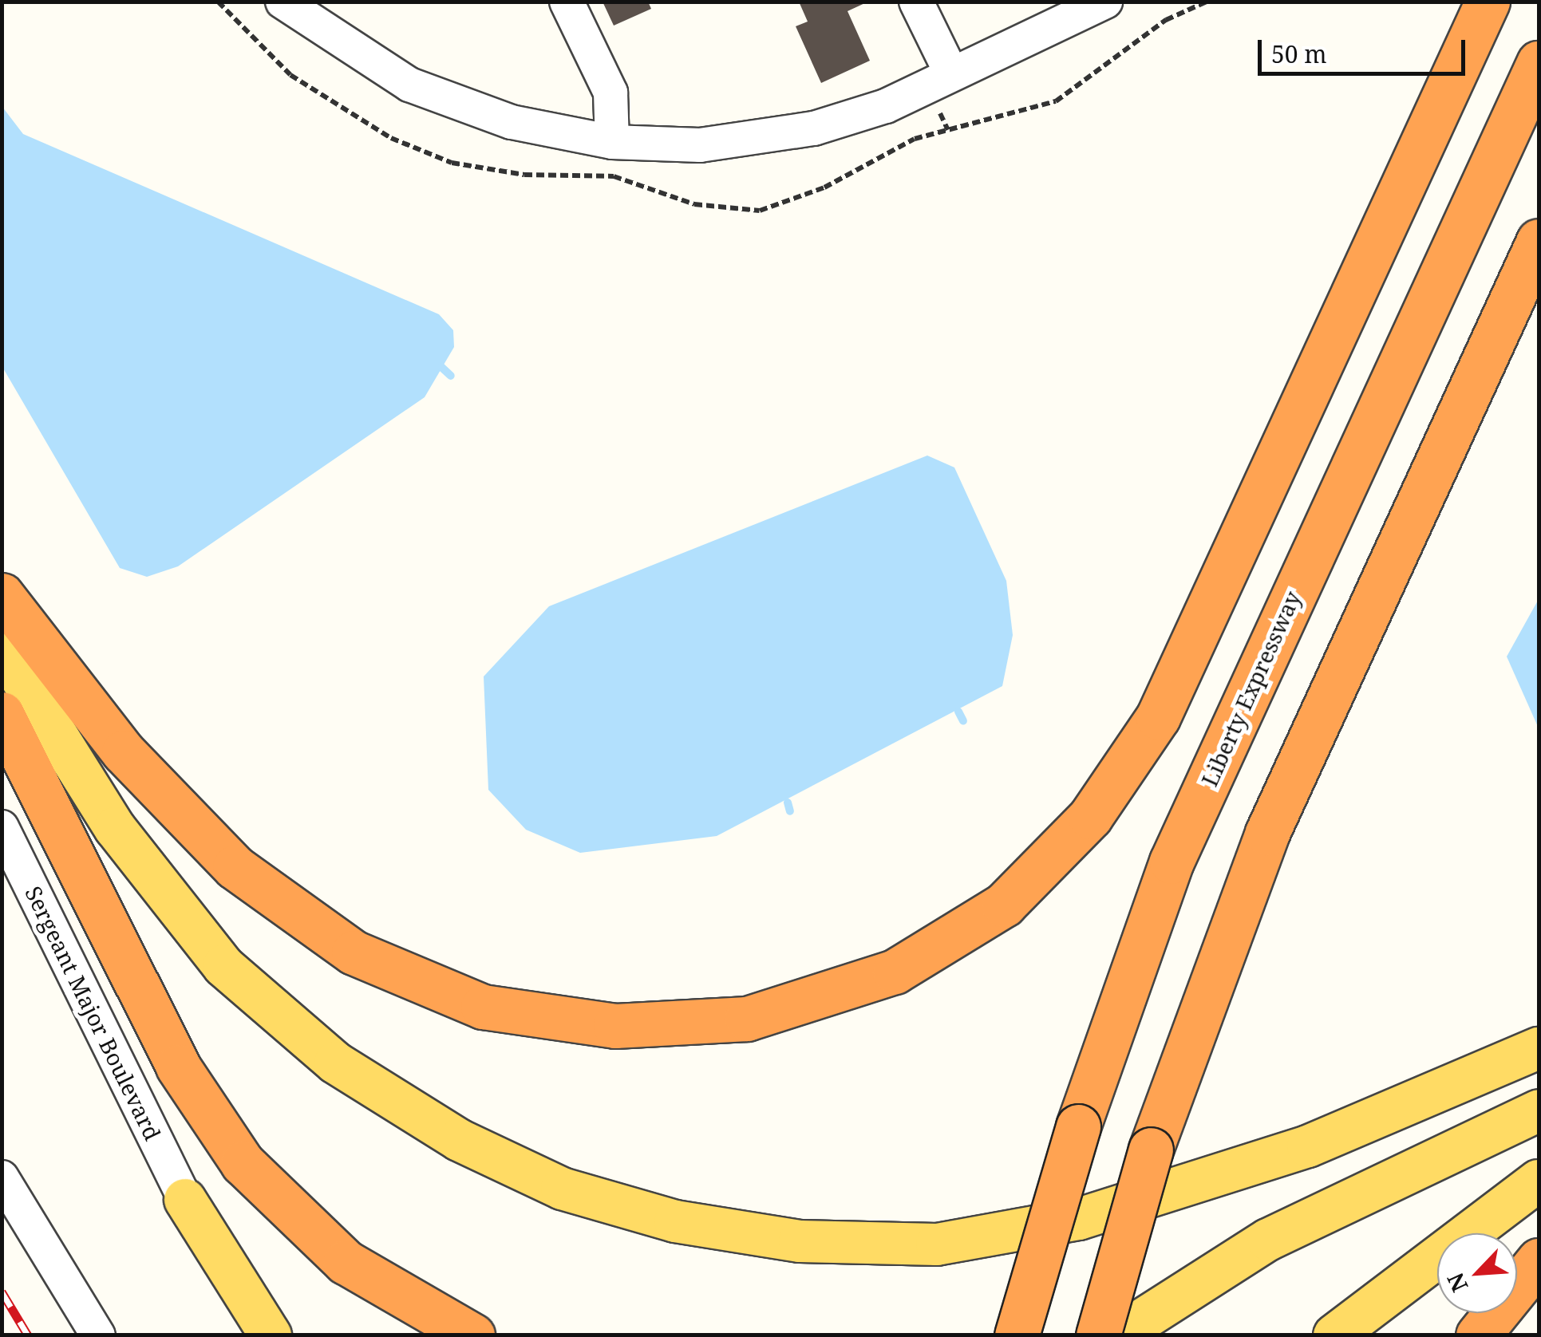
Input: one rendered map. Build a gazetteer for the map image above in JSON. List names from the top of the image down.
{
  "streets": {
    "highway": ["Liberty Expressway"],
    "street": ["Sergeant Major Boulevard"]
  },
  "scale_bar": "50 m",
  "north": "bottom left"
}
